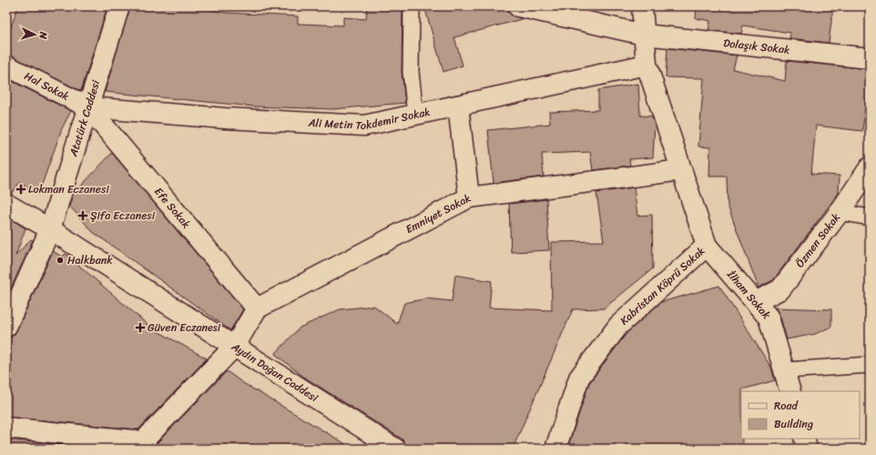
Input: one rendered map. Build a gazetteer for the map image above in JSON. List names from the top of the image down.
{
  "streets": {
    "street": [
      "Dolaşık Sokak",
      "Hal Sokak",
      "Ali Metin Tokdemir Sokak",
      "Atatürk Caddesi",
      "Efe Sokak",
      "Emniyet Sokak",
      "Özmen Sokak",
      "Kabristan Köprü Sokak",
      "İlham Sokak",
      "Aydın Doğan Caddesi"
    ]
  },
  "crossings": [
    ["Dolaşık Sokak", "Kabristan Köprü Sokak"],
    ["Hal Sokak", "Ali Metin Tokdemir Sokak"],
    ["Hal Sokak", "Atatürk Caddesi"],
    ["Hal Sokak", "Efe Sokak"],
    ["Ali Metin Tokdemir Sokak", "Atatürk Caddesi"],
    ["Ali Metin Tokdemir Sokak", "Efe Sokak"],
    ["Ali Metin Tokdemir Sokak", "Kabristan Köprü Sokak"],
    ["Atatürk Caddesi", "Efe Sokak"],
    ["Atatürk Caddesi", "Aydın Doğan Caddesi"],
    ["Efe Sokak", "Emniyet Sokak"],
    ["Emniyet Sokak", "Kabristan Köprü Sokak"],
    ["Özmen Sokak", "İlham Sokak"],
    ["Kabristan Köprü Sokak", "İlham Sokak"]
  ],
  "places": {
    "health": ["Lokman Eczanesi", "Şifa Eczanesi", "Güven Eczanesi"],
    "other": ["Halkbank"]
  },
  "legend": ["Road", "Building"],
  "north": "right"
}
